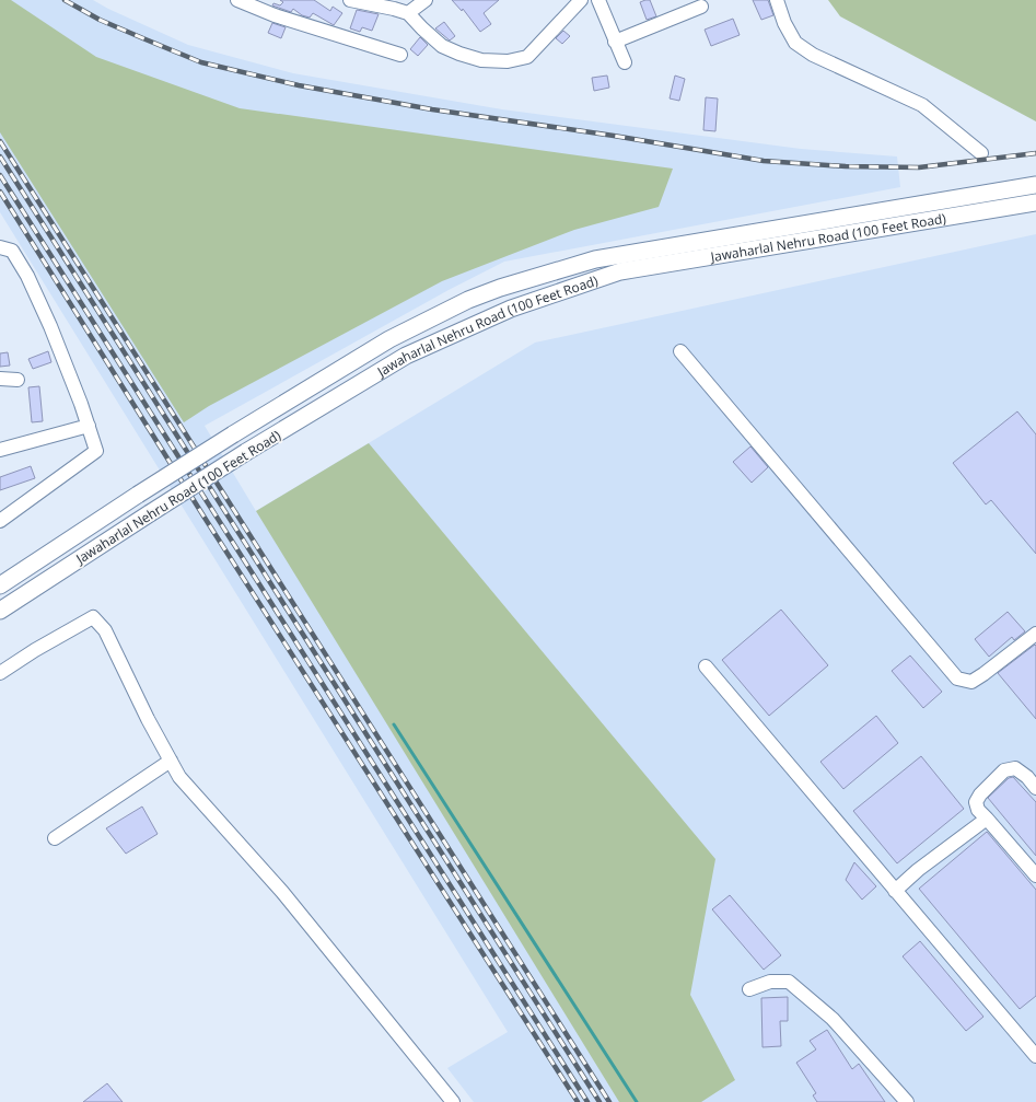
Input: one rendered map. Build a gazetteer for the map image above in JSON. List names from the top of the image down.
{
  "streets": {
    "main road": ["Jawaharlal Nehru Road (100 Feet Road)"]
  }
}
